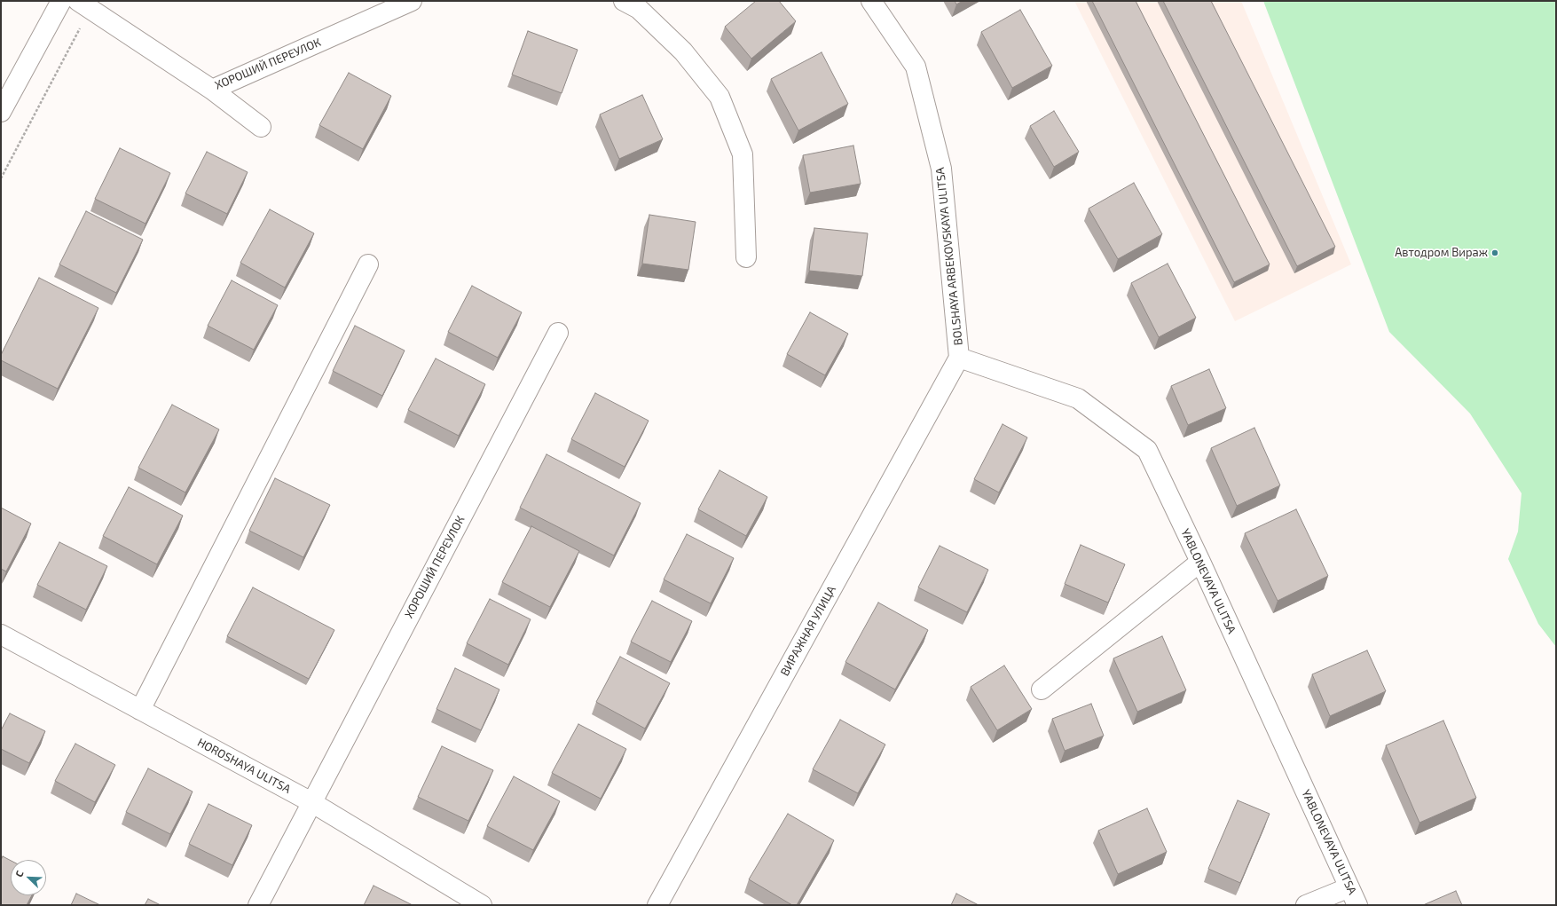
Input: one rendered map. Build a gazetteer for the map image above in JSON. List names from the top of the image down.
{
  "streets": {
    "street": [
      "ХОРОШИЙ ПЕРЕУЛОК",
      "BOLSHAYA ARBEKOVSKAYA ULITSA",
      "YABLONEVAYA ULITSA",
      "ВИРАЖНАЯ УЛИЦА",
      "HOROSHAYA ULITSA"
    ]
  },
  "crossings": [
    ["ХОРОШИЙ ПЕРЕУЛОК", "HOROSHAYA ULITSA"],
    ["BOLSHAYA ARBEKOVSKAYA ULITSA", "YABLONEVAYA ULITSA"],
    ["BOLSHAYA ARBEKOVSKAYA ULITSA", "ВИРАЖНАЯ УЛИЦА"],
    ["YABLONEVAYA ULITSA", "ВИРАЖНАЯ УЛИЦА"]
  ],
  "places": ["Автодром Вираж"],
  "north": "top left"
}
